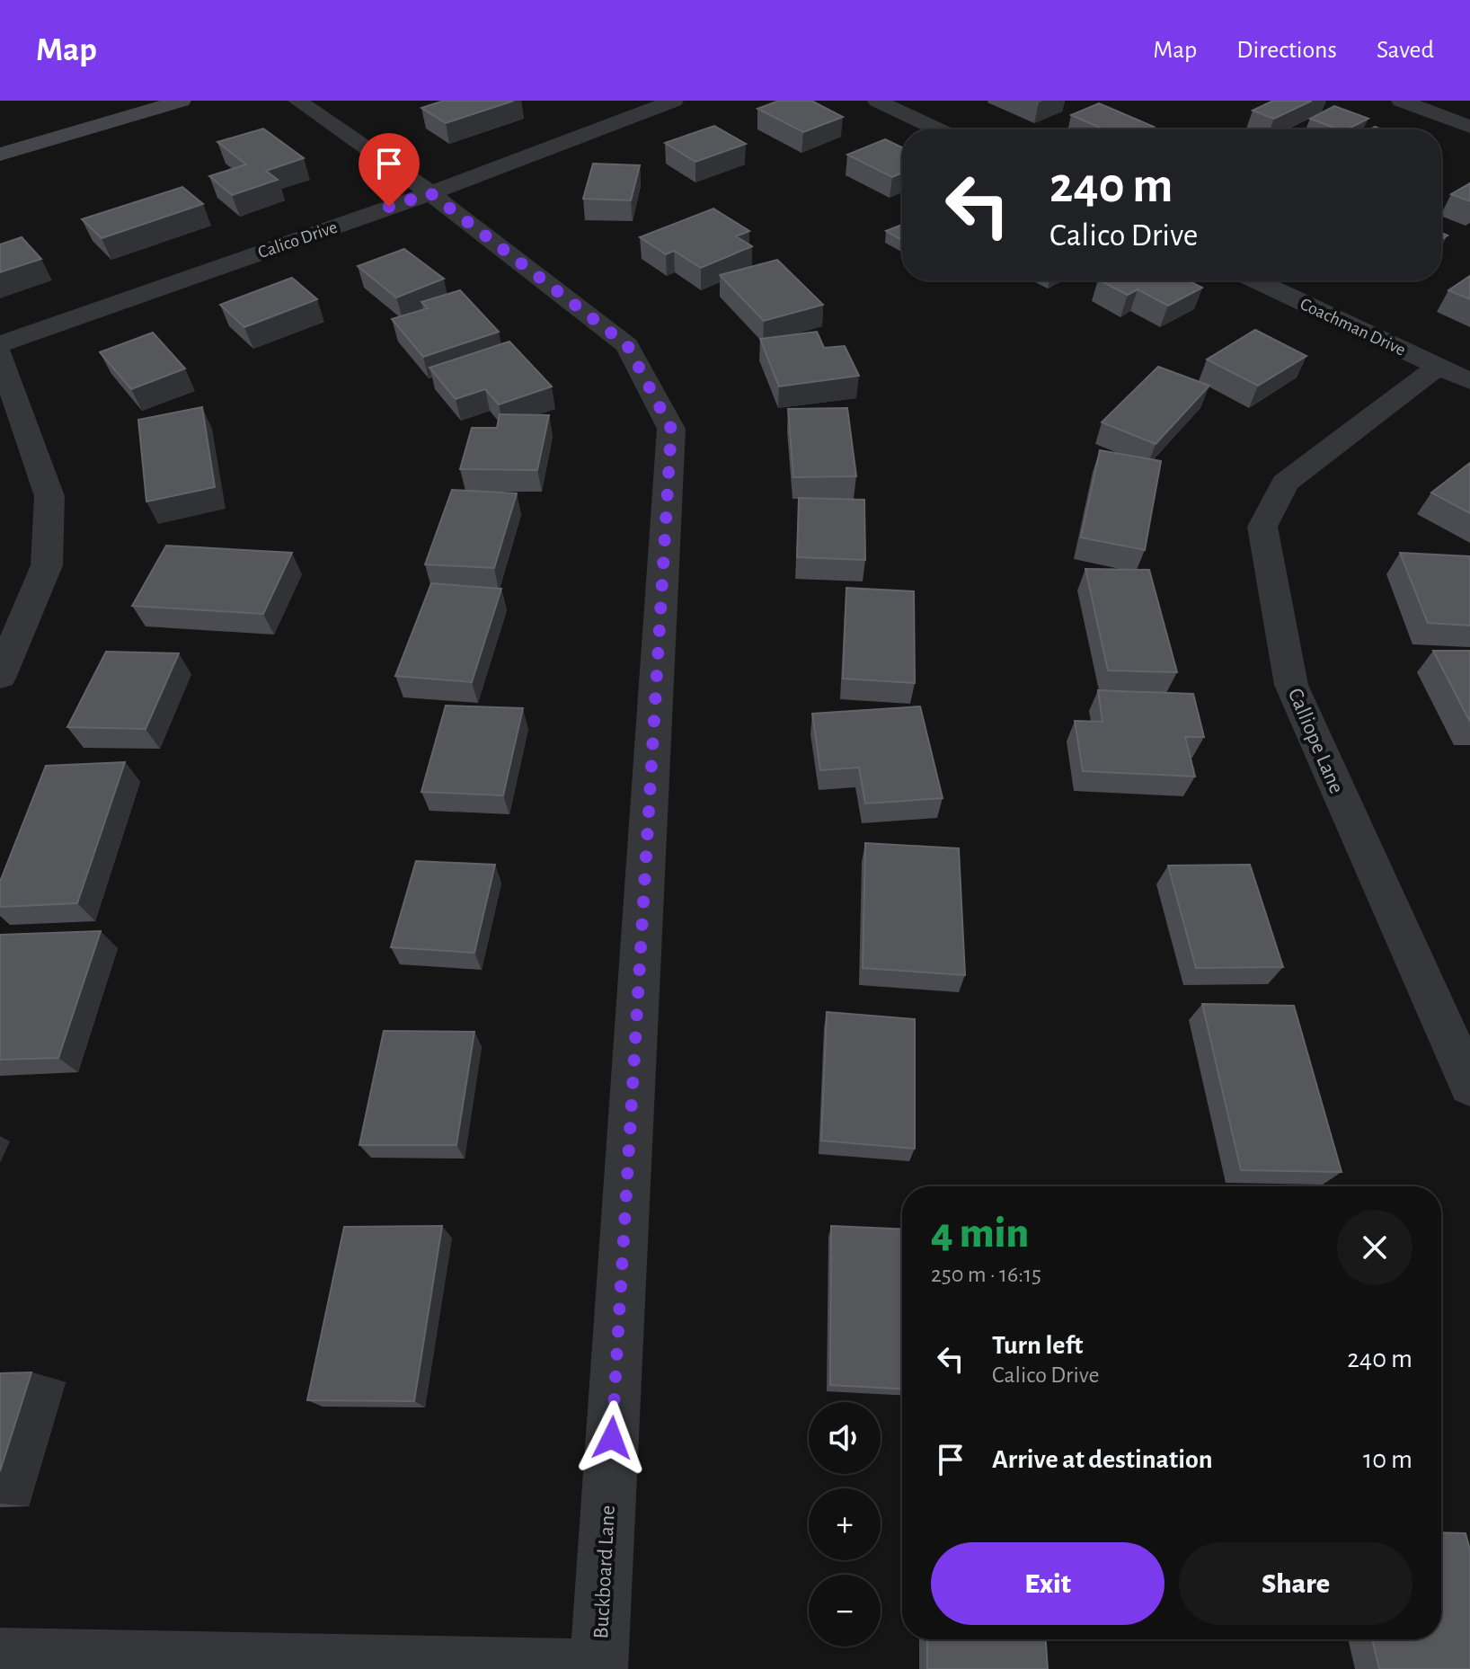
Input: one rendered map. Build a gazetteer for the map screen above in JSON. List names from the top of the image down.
{
  "streets": {
    "street": [
      "Calico Drive",
      "Coachman Drive",
      "Calliope Lane",
      "Buckboard Lane"
    ]
  },
  "crossings": [
    ["Calico Drive", "Buckboard Lane"],
    ["Coachman Drive", "Calliope Lane"]
  ],
  "page": {
    "header": "Map",
    "nav": ["Map", "Directions", "Saved"],
    "turn": ["240 m", "Calico Drive"],
    "heading": ["4 min", "250 m · 16:15"],
    "list": [
      {
        "name": "Turn left",
        "note": "Calico Drive",
        "value": "240 m"
      },
      {
        "name": "Arrive at destination",
        "value": "10 m"
      }
    ],
    "map_buttons": ["+", "−"],
    "buttons": ["Exit", "Share"]
  }
}
